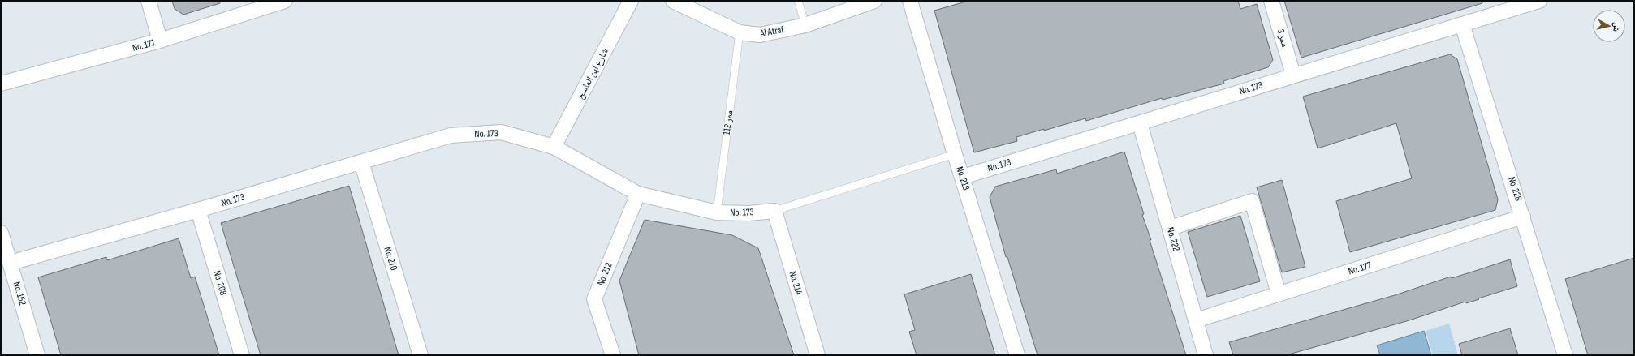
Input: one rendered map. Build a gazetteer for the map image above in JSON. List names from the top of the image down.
{
  "streets": {
    "street": [
      "Al Atraf",
      "ممر 3",
      "No. 171",
      "شارع ابن الماسح",
      "No. 173",
      "No. 218",
      "No. 228",
      "No. 222",
      "No. 210",
      "No. 177",
      "No. 212",
      "No. 208",
      "No. 214",
      "No. 162"
    ],
    "lane": ["ممر 112"]
  },
  "crossings": [
    ["Al Atraf", "ممر 112"],
    ["ممر 3", "No. 173"],
    ["شارع ابن الماسح", "No. 173"],
    ["No. 173", "ممر 112"],
    ["No. 173", "No. 218"],
    ["No. 173", "No. 228"],
    ["No. 173", "No. 222"],
    ["No. 173", "No. 210"],
    ["No. 173", "No. 212"],
    ["No. 173", "No. 208"],
    ["No. 173", "No. 214"],
    ["No. 173", "No. 162"],
    ["No. 228", "No. 177"],
    ["No. 222", "No. 177"]
  ],
  "north": "right"
}
